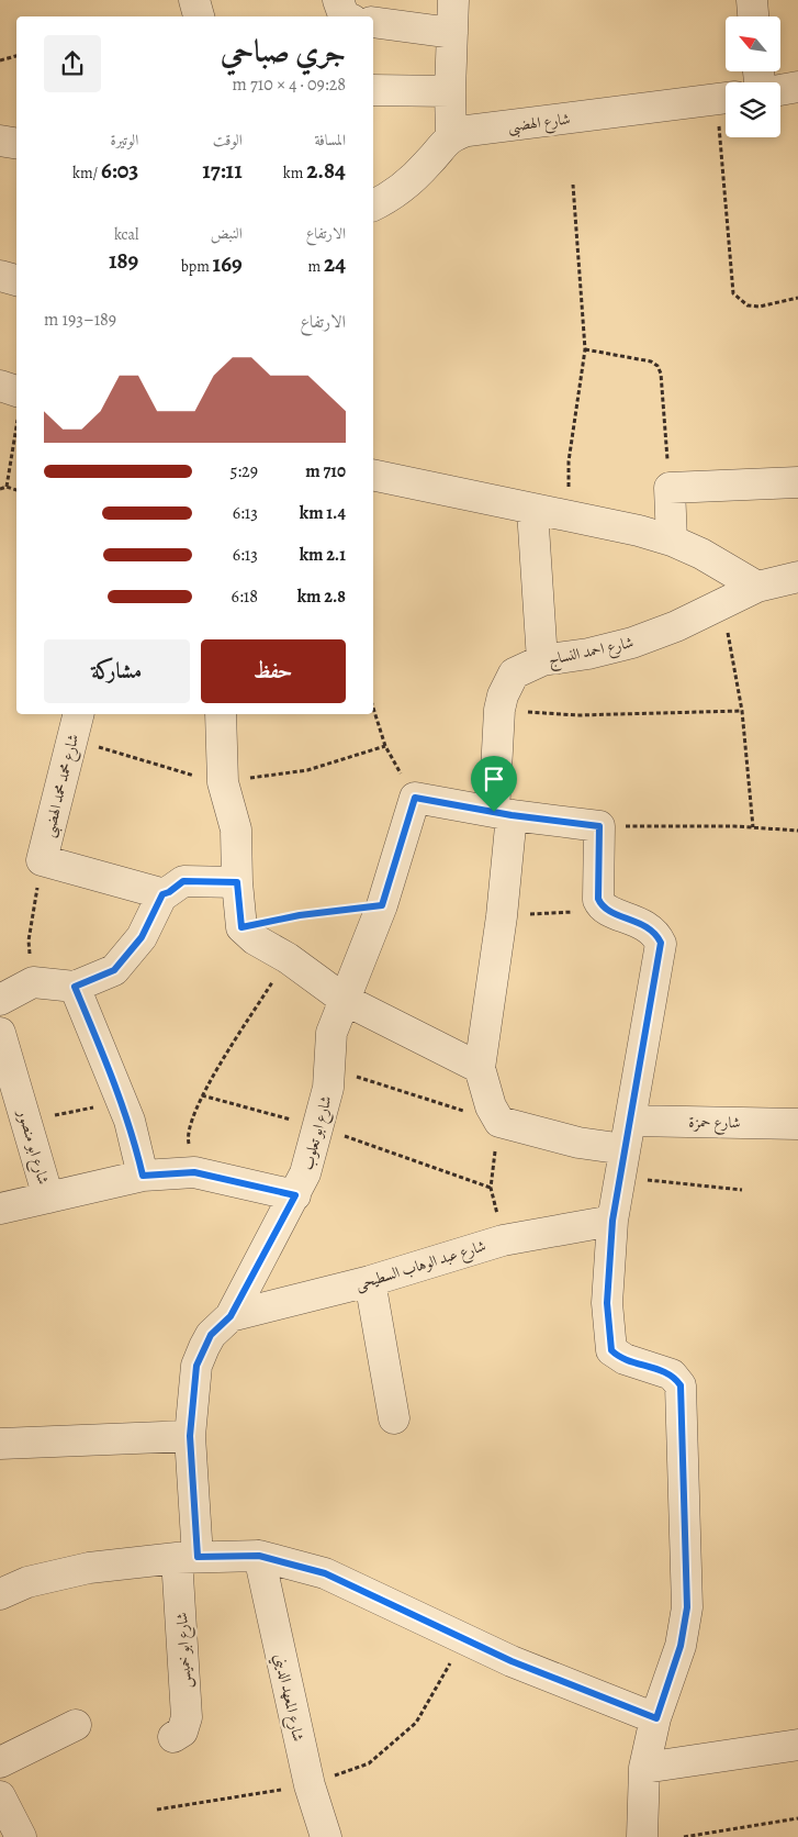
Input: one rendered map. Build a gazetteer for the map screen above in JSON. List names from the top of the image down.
{
  "streets": {
    "street": [
      "شارع الهضبى",
      "شارع احمد النساج",
      "شارع محمد محمد الهضبى",
      "شارع حمزة",
      "شارع ابو تعلوب",
      "شارع ابو منصور",
      "شارع عبد الوهاب السطيحى",
      "شارع ابو خميس",
      "شارع المعهد الديني"
    ]
  },
  "crossings": [
    ["شارع ابو تعلوب", "شارع عبد الوهاب السطيحى"],
    ["شارع ابو تعلوب", "شارع ابو خميس"]
  ],
  "north": "top left",
  "page": {
    "heading": ["جري صباحي", "09:28 · 4 × 710 m"],
    "stats": [
      ["المسافة", "2.84 km"],
      ["الوقت", "17:11"],
      ["الوتيرة", "6:03 /km"],
      ["الارتفاع", "24 m"],
      ["النبض", "169 bpm"],
      ["kcal", "189"]
    ],
    "chart": ["الارتفاع", "189–193 m"],
    "list": [
      {
        "name": "710 m",
        "note": "5:29"
      },
      {
        "name": "1.4 km",
        "note": "6:13"
      },
      {
        "name": "2.1 km",
        "note": "6:13"
      },
      {
        "name": "2.8 km",
        "note": "6:18"
      }
    ],
    "buttons": ["حفظ", "مشاركة"]
  }
}
